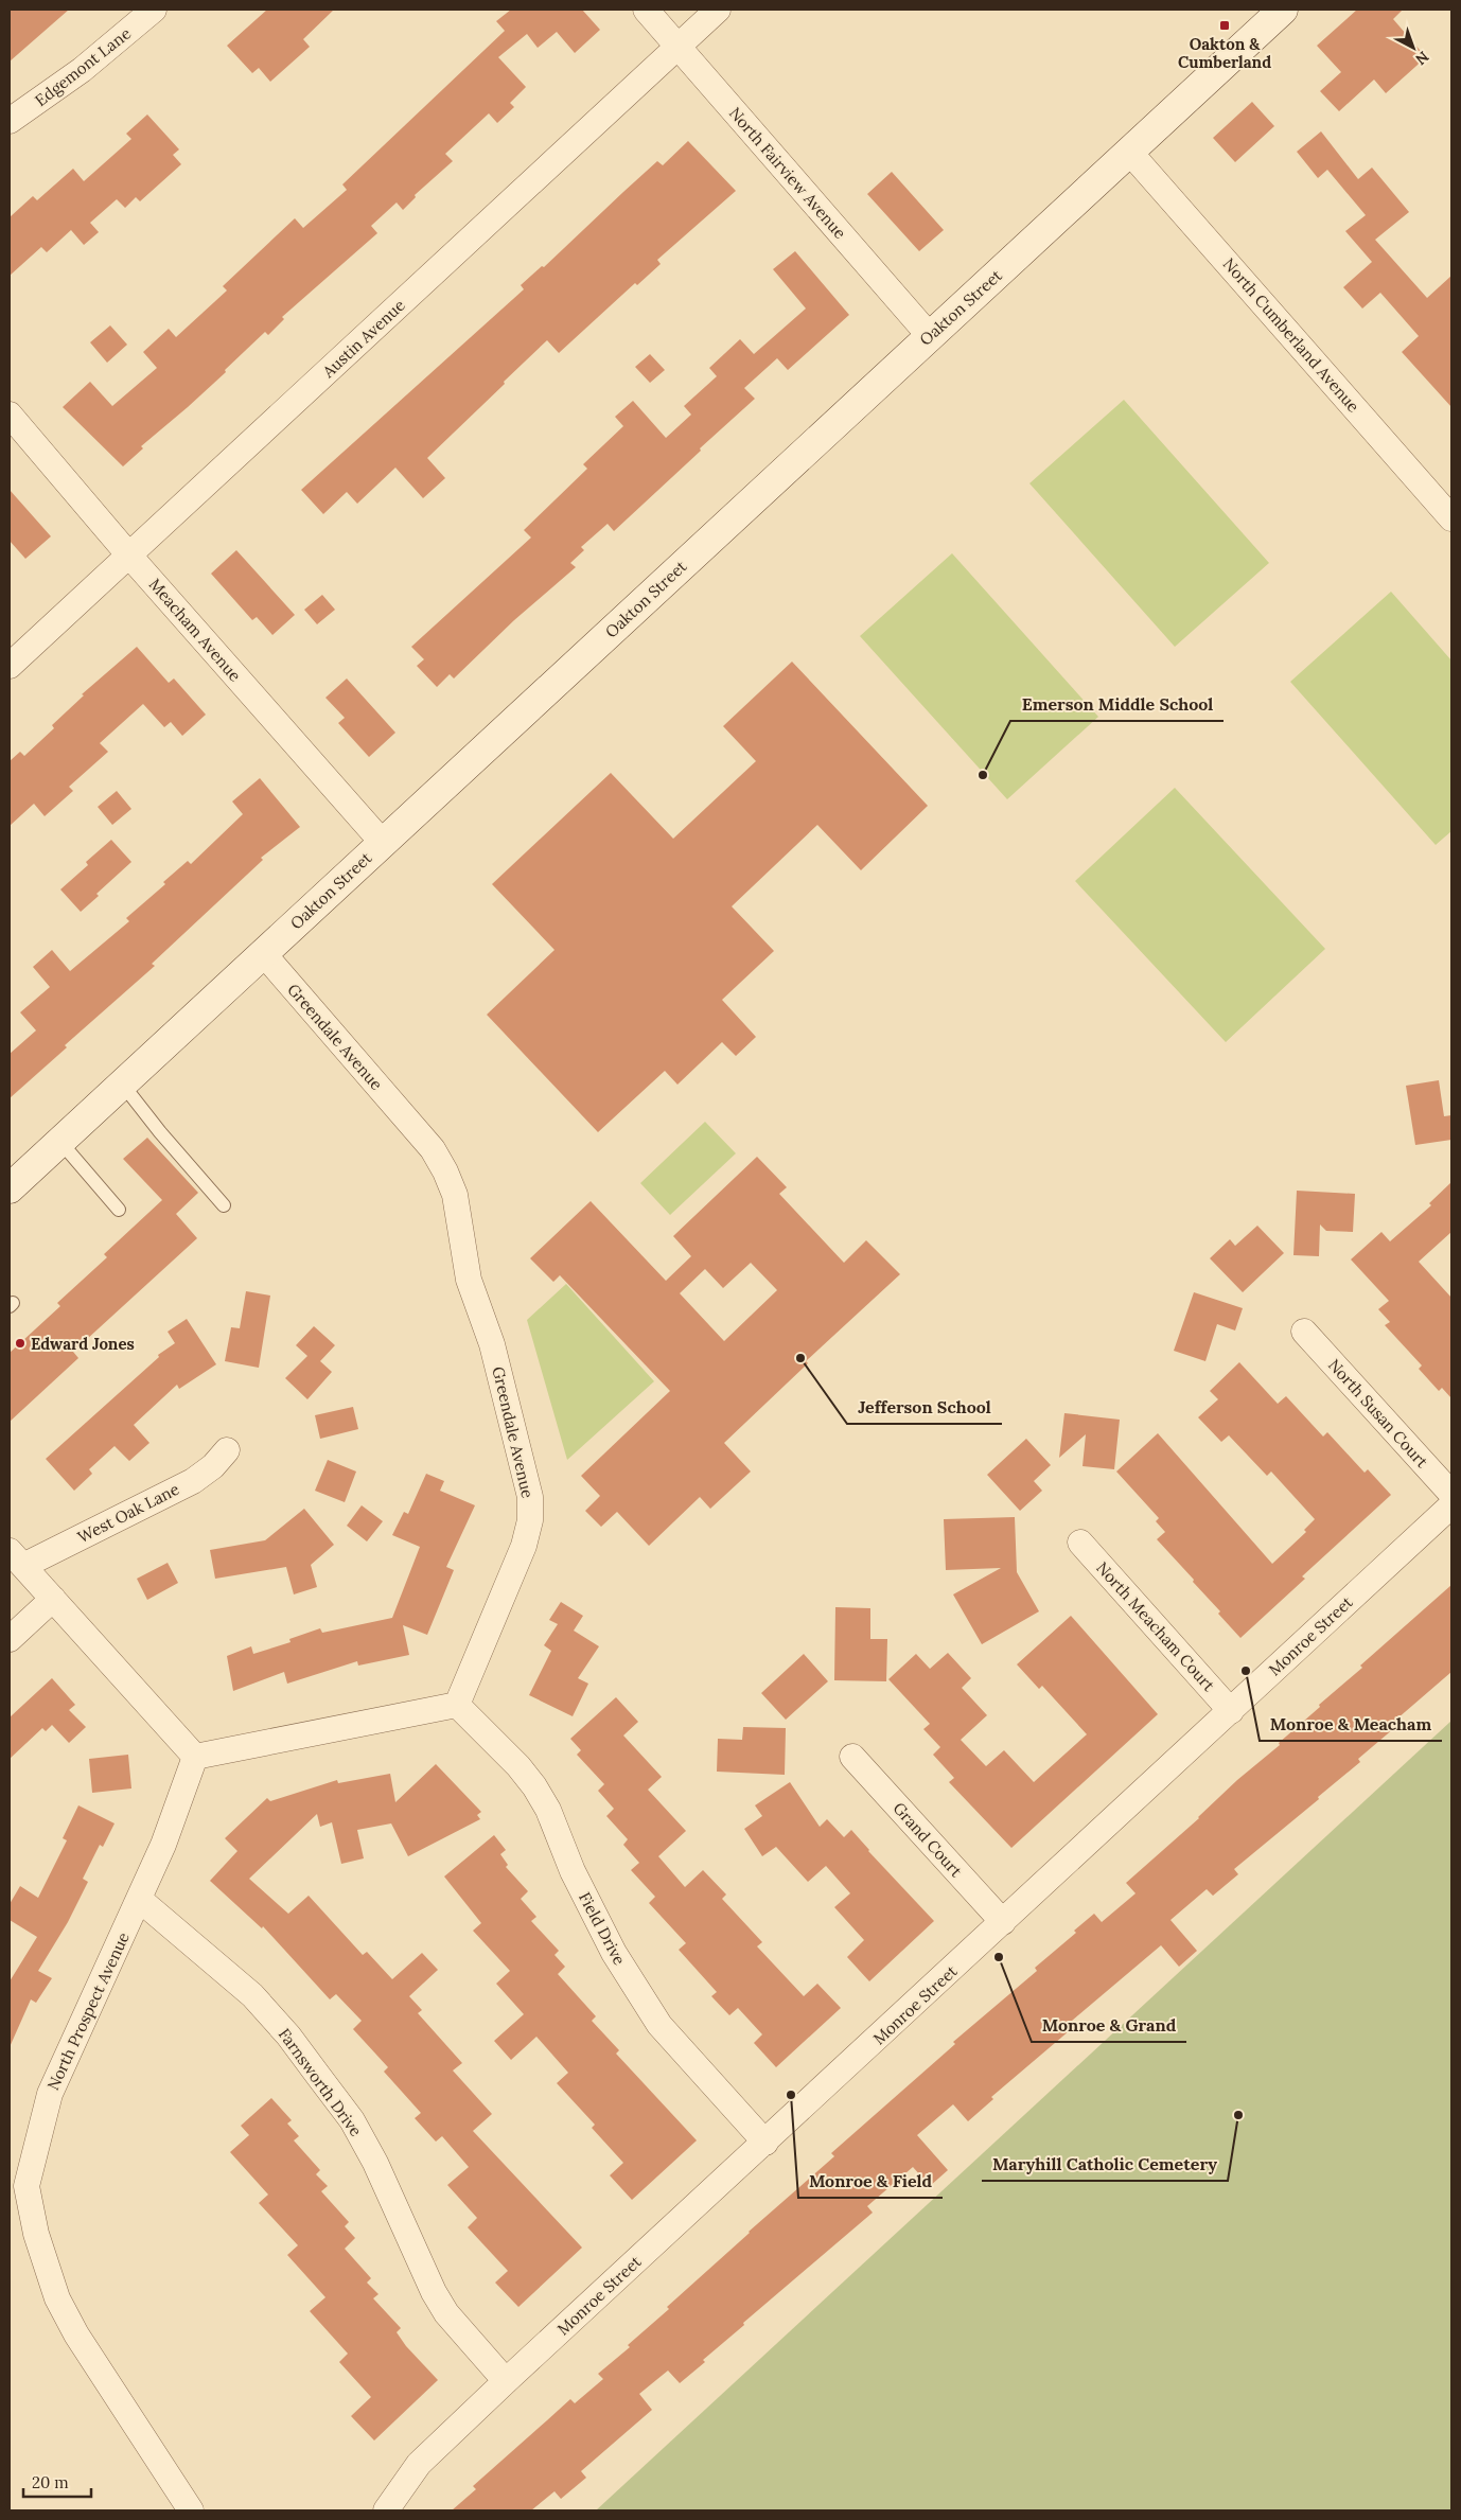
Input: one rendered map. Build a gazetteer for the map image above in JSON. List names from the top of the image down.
{
  "streets": {
    "main road": ["Oakton Street"],
    "street": [
      "Edgemont Lane",
      "North Fairview Avenue",
      "North Cumberland Avenue",
      "Austin Avenue",
      "Meacham Avenue",
      "Greendale Avenue",
      "North Susan Court",
      "West Oak Lane",
      "North Meacham Court",
      "Monroe Street",
      "Grand Court",
      "Field Drive",
      "North Prospect Avenue",
      "Farnsworth Drive"
    ]
  },
  "crossings": [
    ["North Fairview Avenue", "Oakton Street"],
    ["North Fairview Avenue", "Austin Avenue"],
    ["Oakton Street", "North Cumberland Avenue"],
    ["Oakton Street", "Meacham Avenue"],
    ["Oakton Street", "Greendale Avenue"],
    ["Austin Avenue", "Meacham Avenue"],
    ["Greendale Avenue", "Field Drive"],
    ["North Meacham Court", "Monroe Street"],
    ["Monroe Street", "Grand Court"],
    ["Monroe Street", "Field Drive"],
    ["Monroe Street", "Farnsworth Drive"],
    ["North Prospect Avenue", "Farnsworth Drive"]
  ],
  "places": {
    "transit": ["Oakton & Cumberland"],
    "other": [
      "Emerson Middle School",
      "Edward Jones",
      "Jefferson School",
      "Monroe & Meacham",
      "Monroe & Grand",
      "Monroe & Field",
      "Maryhill Catholic Cemetery"
    ]
  },
  "scale_bar": "20 m",
  "north": "bottom right"
}
